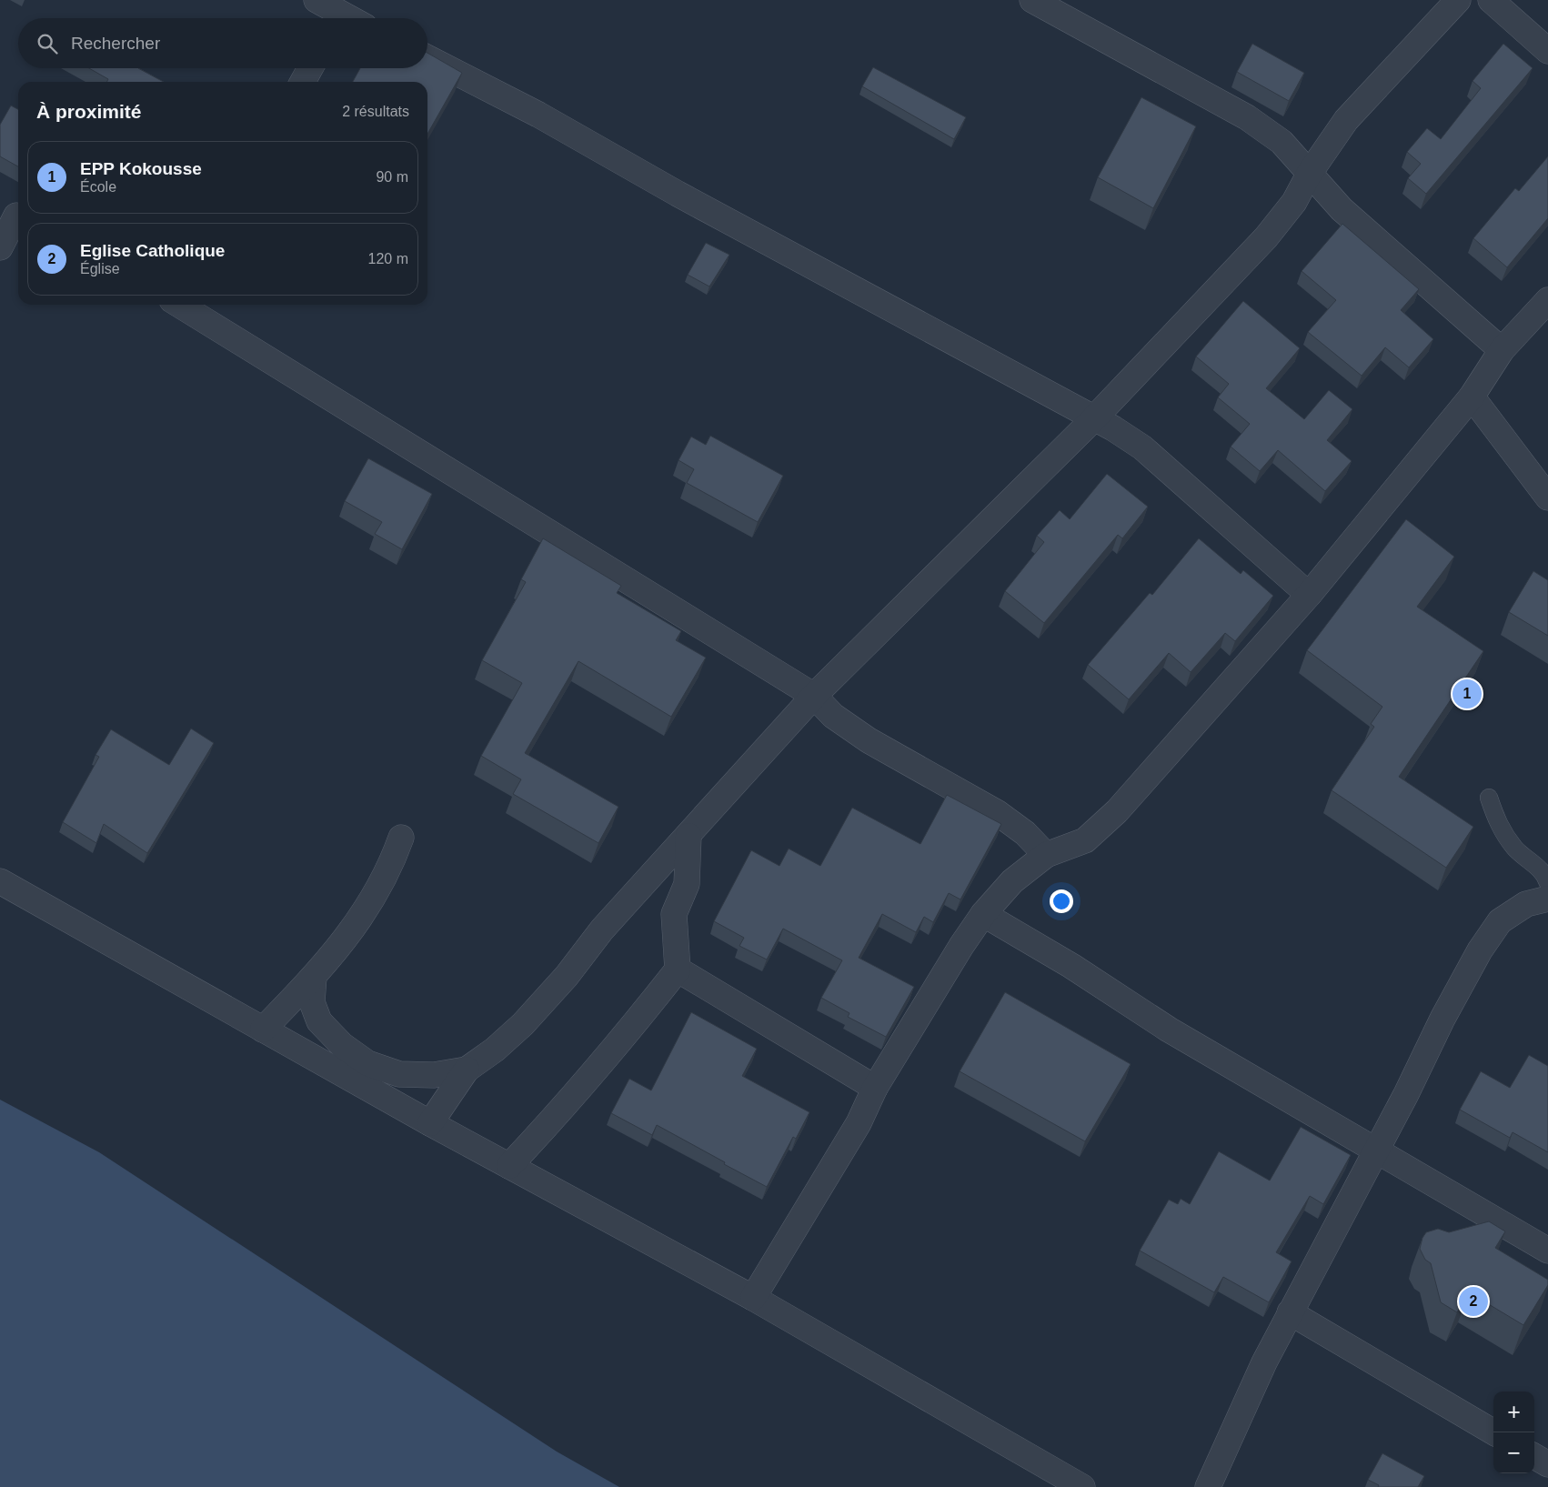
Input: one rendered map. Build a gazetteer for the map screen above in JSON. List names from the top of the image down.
{
  "page": {
    "search": "Rechercher",
    "heading": ["À proximité", "2 résultats"],
    "list": [
      {
        "mark": "1",
        "name": "EPP Kokousse",
        "note": "École",
        "value": "90 m"
      },
      {
        "mark": "2",
        "name": "Eglise Catholique",
        "note": "Église",
        "value": "120 m"
      }
    ],
    "pins": ["1", "2"],
    "map_buttons": ["+", "−"]
  }
}
